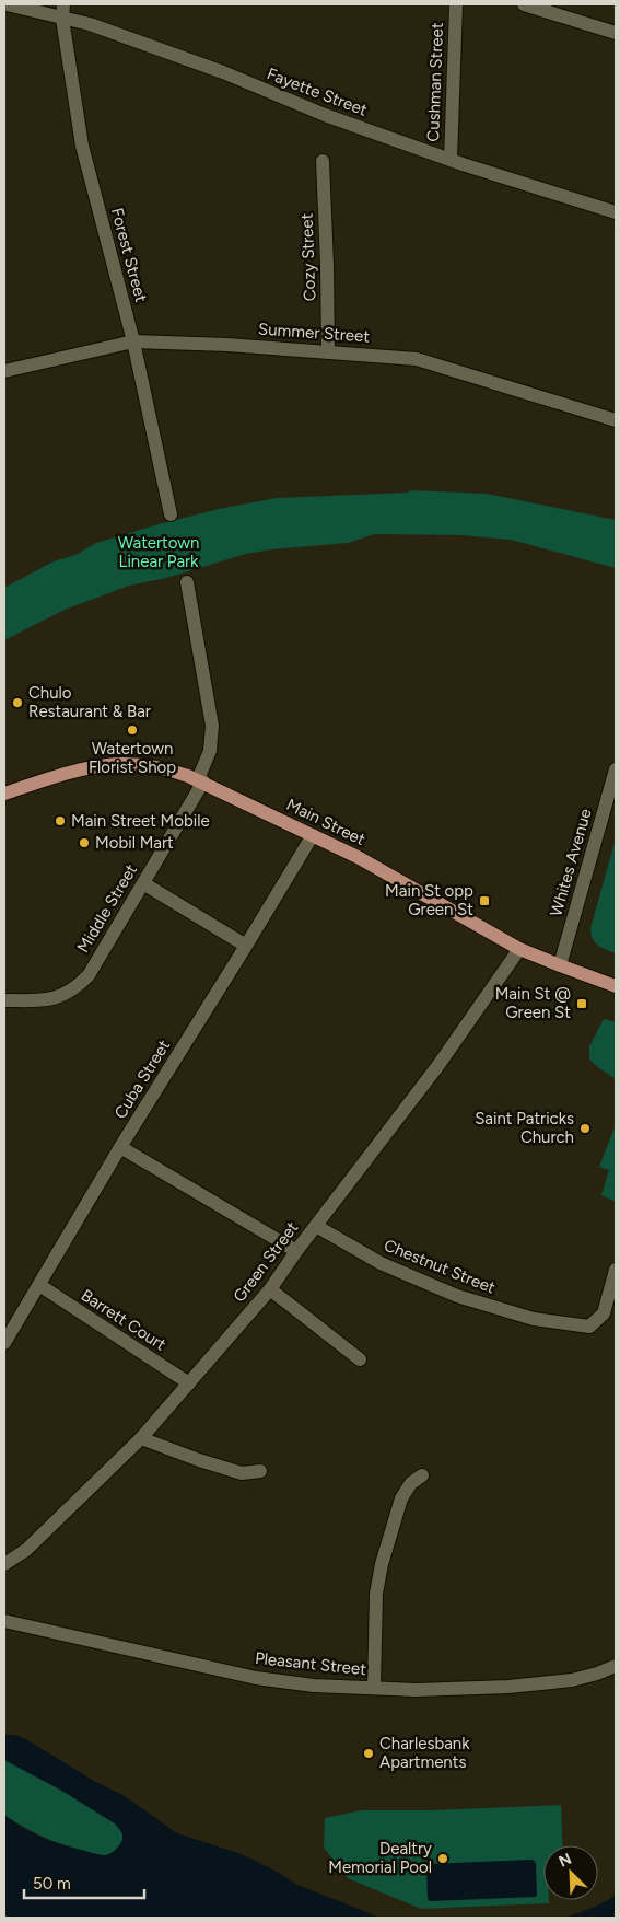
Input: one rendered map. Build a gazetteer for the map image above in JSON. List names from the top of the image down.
{
  "streets": {
    "main road": ["Main Street"],
    "street": [
      "Cushman Street",
      "Fayette Street",
      "Forest Street",
      "Cozy Street",
      "Summer Street",
      "Whites Avenue",
      "Middle Street",
      "Cuba Street",
      "Green Street",
      "Chestnut Street",
      "Barrett Court",
      "Pleasant Street"
    ]
  },
  "crossings": [
    ["Cushman Street", "Fayette Street"],
    ["Fayette Street", "Forest Street"],
    ["Forest Street", "Summer Street"],
    ["Cozy Street", "Summer Street"],
    ["Main Street", "Whites Avenue"],
    ["Main Street", "Middle Street"],
    ["Main Street", "Cuba Street"],
    ["Main Street", "Green Street"],
    ["Cuba Street", "Barrett Court"],
    ["Green Street", "Chestnut Street"],
    ["Green Street", "Barrett Court"]
  ],
  "parks": ["Watertown Linear Park"],
  "places": {
    "other": [
      "Chulo Restaurant & Bar",
      "Watertown Florist Shop",
      "Main Street Mobile",
      "Mobil Mart",
      "Saint Patricks Church",
      "Charlesbank Apartments",
      "Dealtry Memorial Pool"
    ],
    "transit": ["Main St opp Green St", "Main St @ Green St"]
  },
  "scale_bar": "50 m",
  "north": "top left"
}
